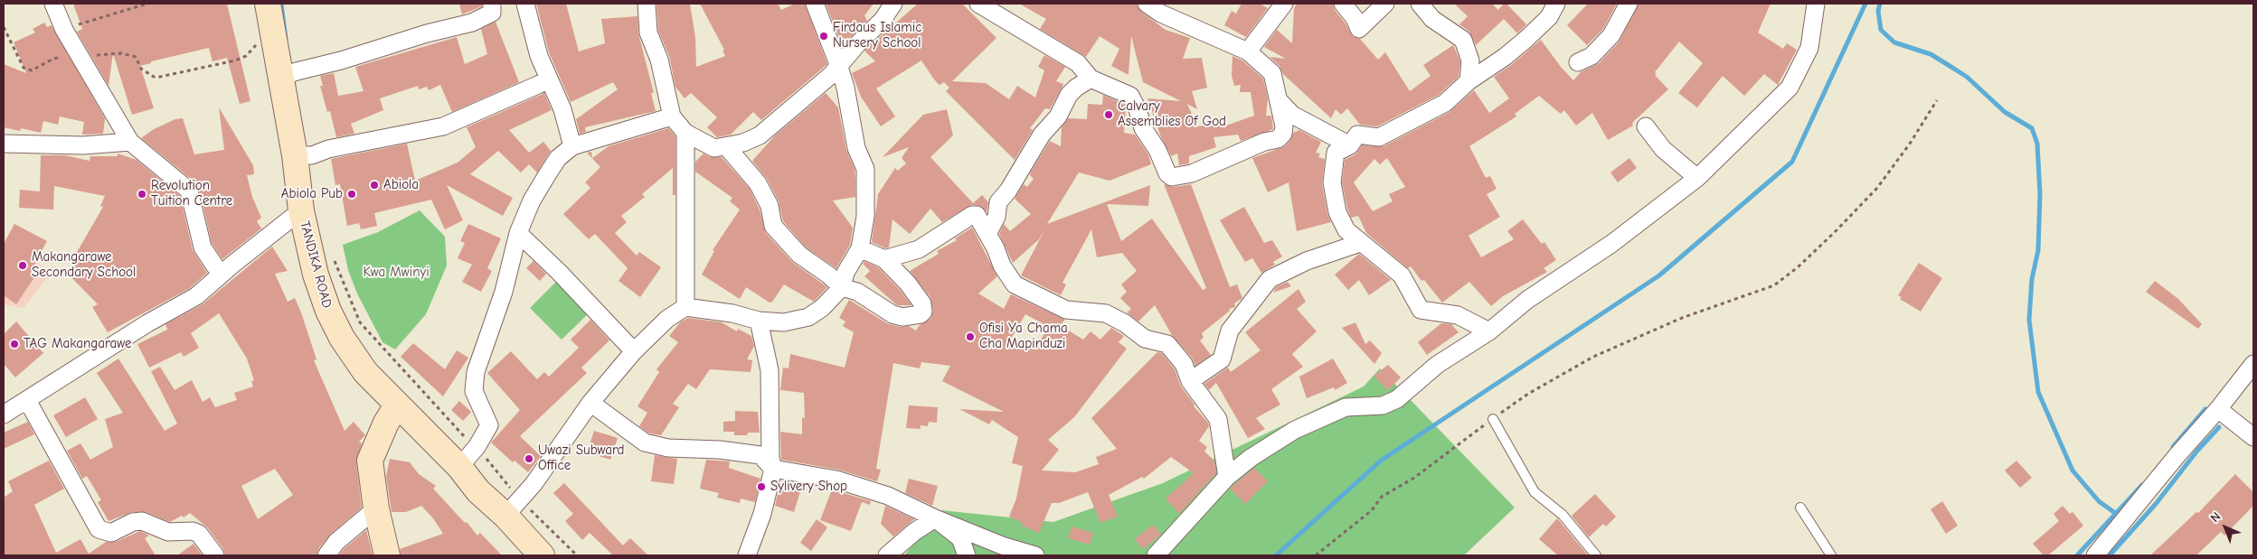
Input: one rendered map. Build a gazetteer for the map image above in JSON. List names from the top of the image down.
{
  "streets": {
    "street": ["TANDIKA ROAD"]
  },
  "parks": ["Kwa Mwinyi"],
  "places": [
    "Firdaus Islamic Nursery School",
    "Calvary Assemblies Of God",
    "Abiola",
    "Revolution Tuition Centre",
    "Abiola Pub",
    "Makangarawe Secondary School",
    "Ofisi Ya Chama Cha Mapinduzi",
    "TAG Makangarawe",
    "Uwazi Subward Office",
    "Sylivery Shop"
  ],
  "north": "top left"
}
